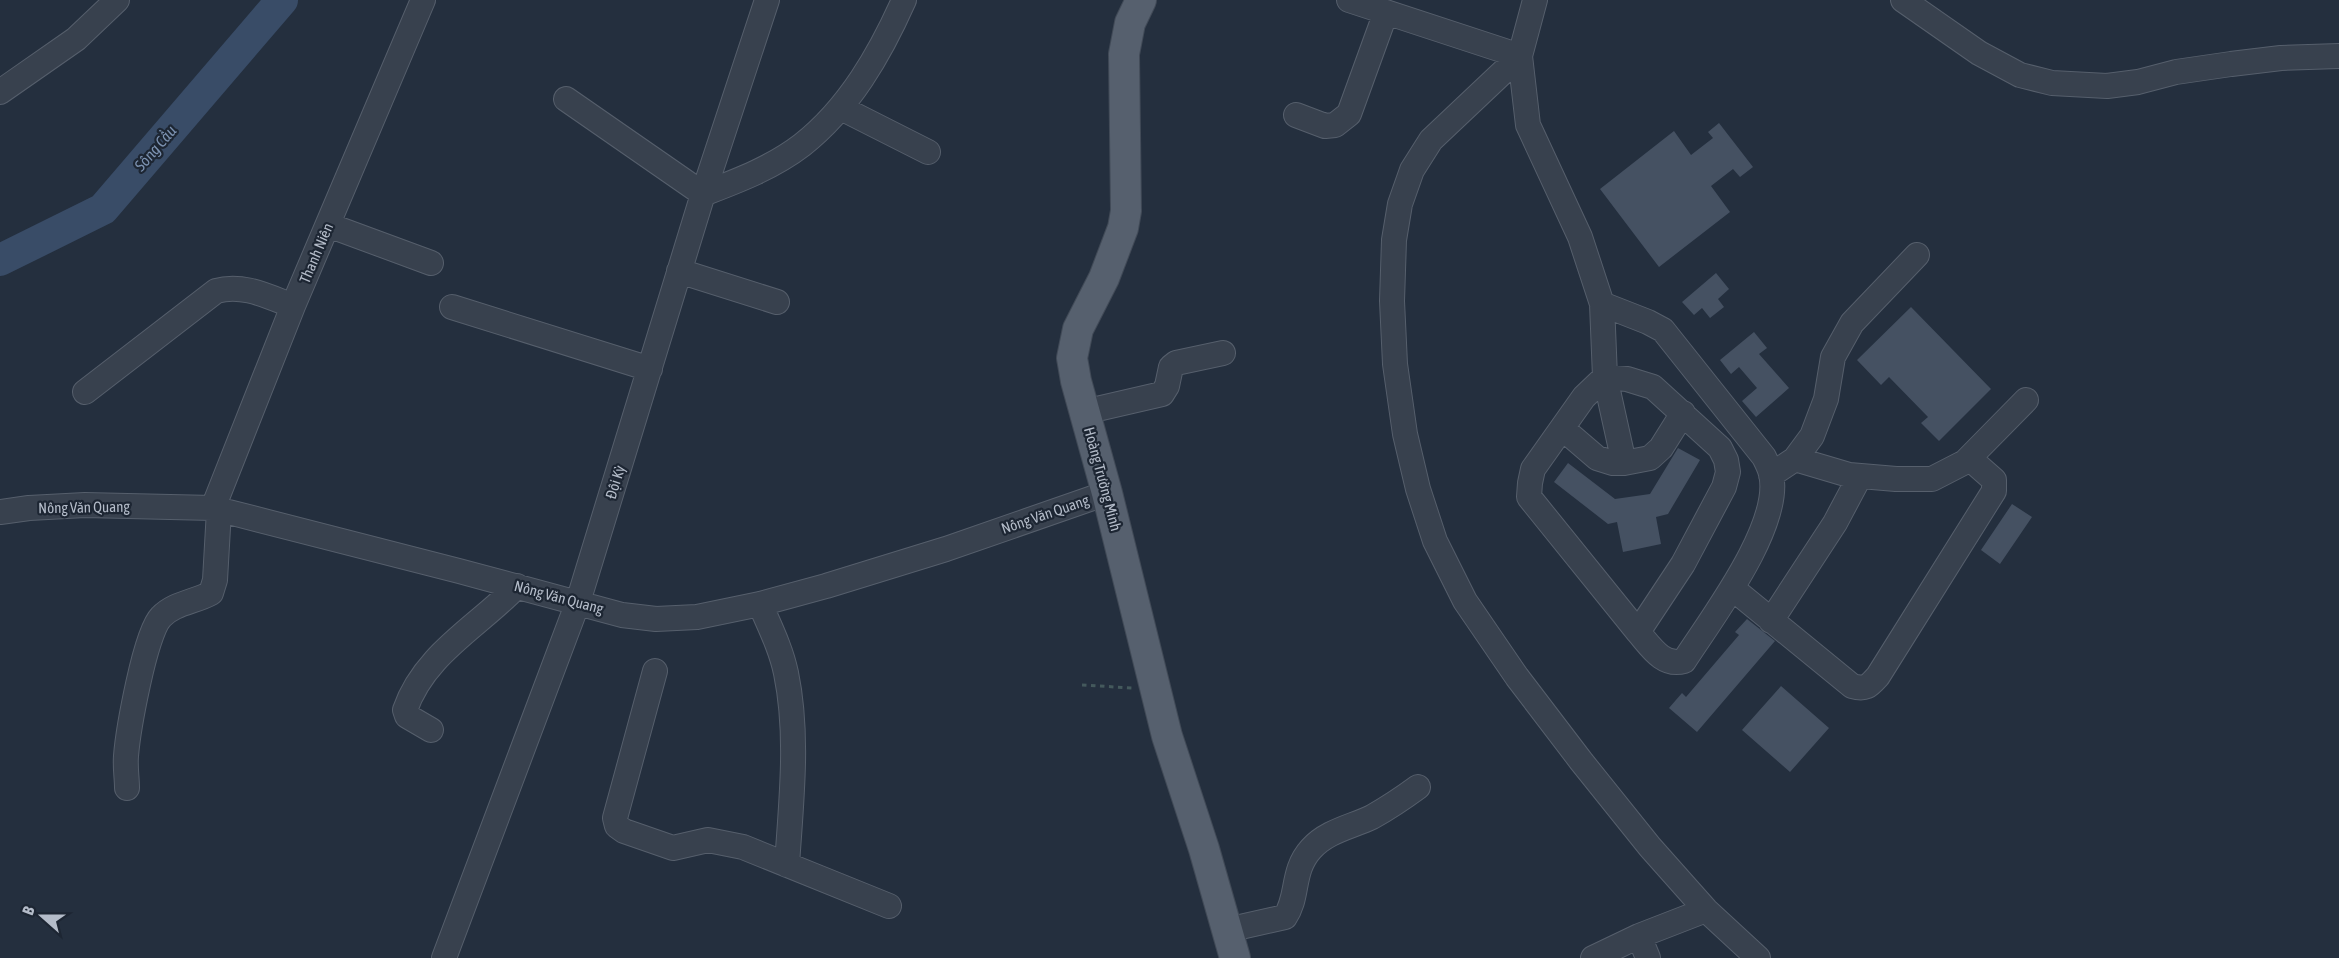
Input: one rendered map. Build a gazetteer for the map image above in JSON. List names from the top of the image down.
{
  "streets": {
    "main road": ["Hoàng Trường Minh"],
    "street": ["Thanh Niên", "Đội Kỳ", "Nông Văn Quang"]
  },
  "crossings": [
    ["Thanh Niên", "Nông Văn Quang"],
    ["Hoàng Trường Minh", "Nông Văn Quang"],
    ["Đội Kỳ", "Nông Văn Quang"]
  ],
  "water": ["Sông Cầu"],
  "north": "left"
}
